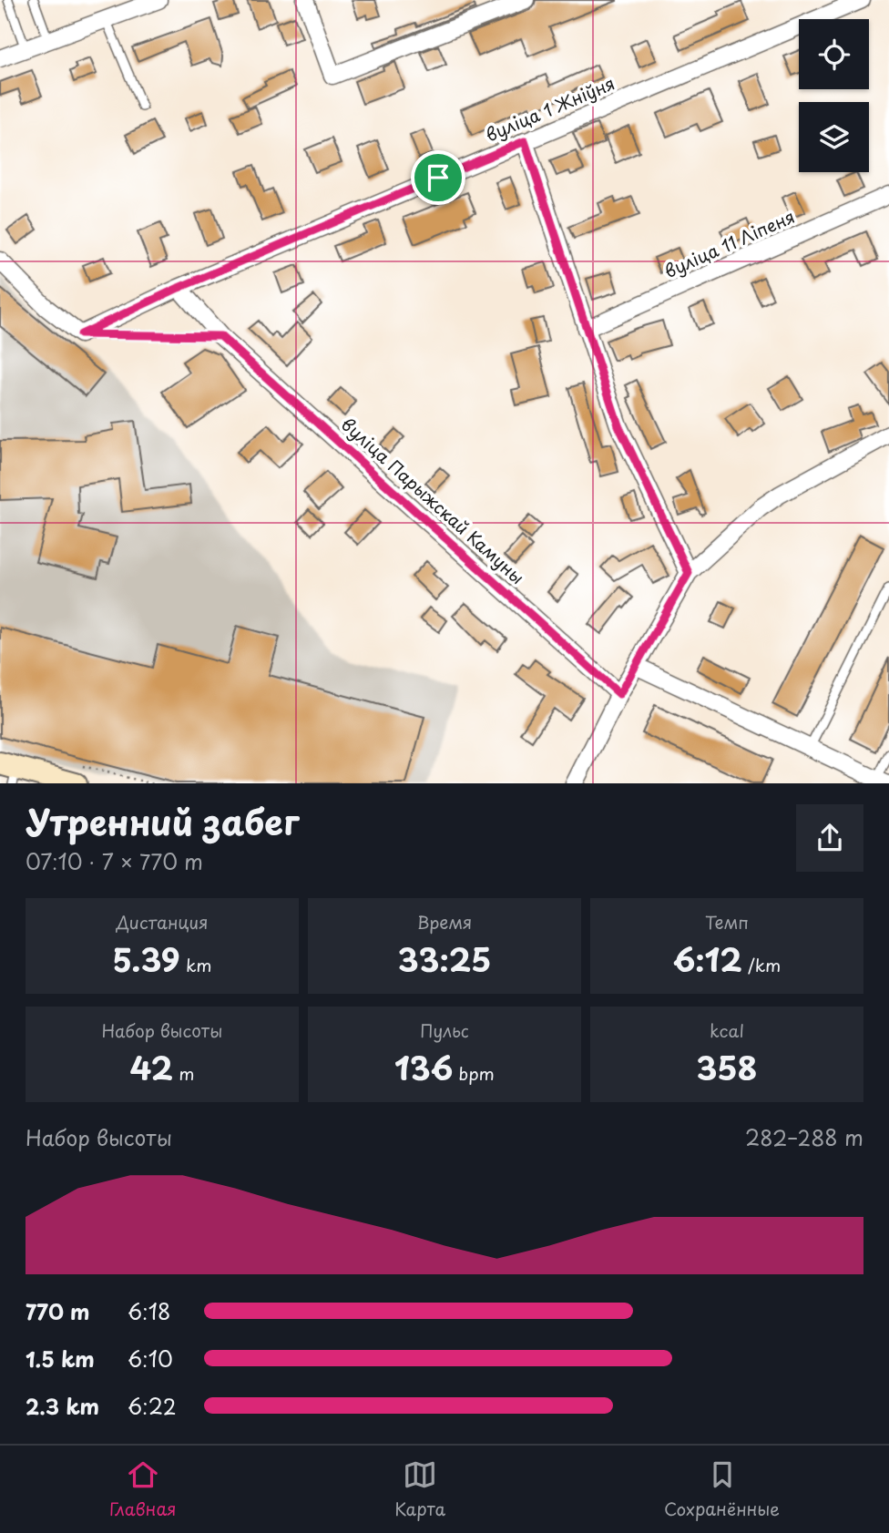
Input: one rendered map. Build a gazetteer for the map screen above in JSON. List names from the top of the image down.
{
  "streets": {
    "street": ["вуліца 1 Жніўня", "вуліца 11 Ліпеня", "вуліца Парыжскай Камуны"]
  },
  "crossings": [
    ["вуліца 1 Жніўня", "вуліца Парыжскай Камуны"]
  ],
  "page": {
    "heading": ["Утренний забег", "07:10 · 7 × 770 m"],
    "stats": [
      ["Дистанция", "5.39 km"],
      ["Время", "33:25"],
      ["Темп", "6:12 /km"],
      ["Набор высоты", "42 m"],
      ["Пульс", "136 bpm"],
      ["kcal", "358"]
    ],
    "chart": ["Набор высоты", "282–288 m"],
    "list": [
      {
        "name": "770 m",
        "note": "6:18"
      },
      {
        "name": "1.5 km",
        "note": "6:10"
      },
      {
        "name": "2.3 km",
        "note": "6:22"
      }
    ],
    "tabs": ["Главная", "Карта", "Сохранённые"]
  }
}
